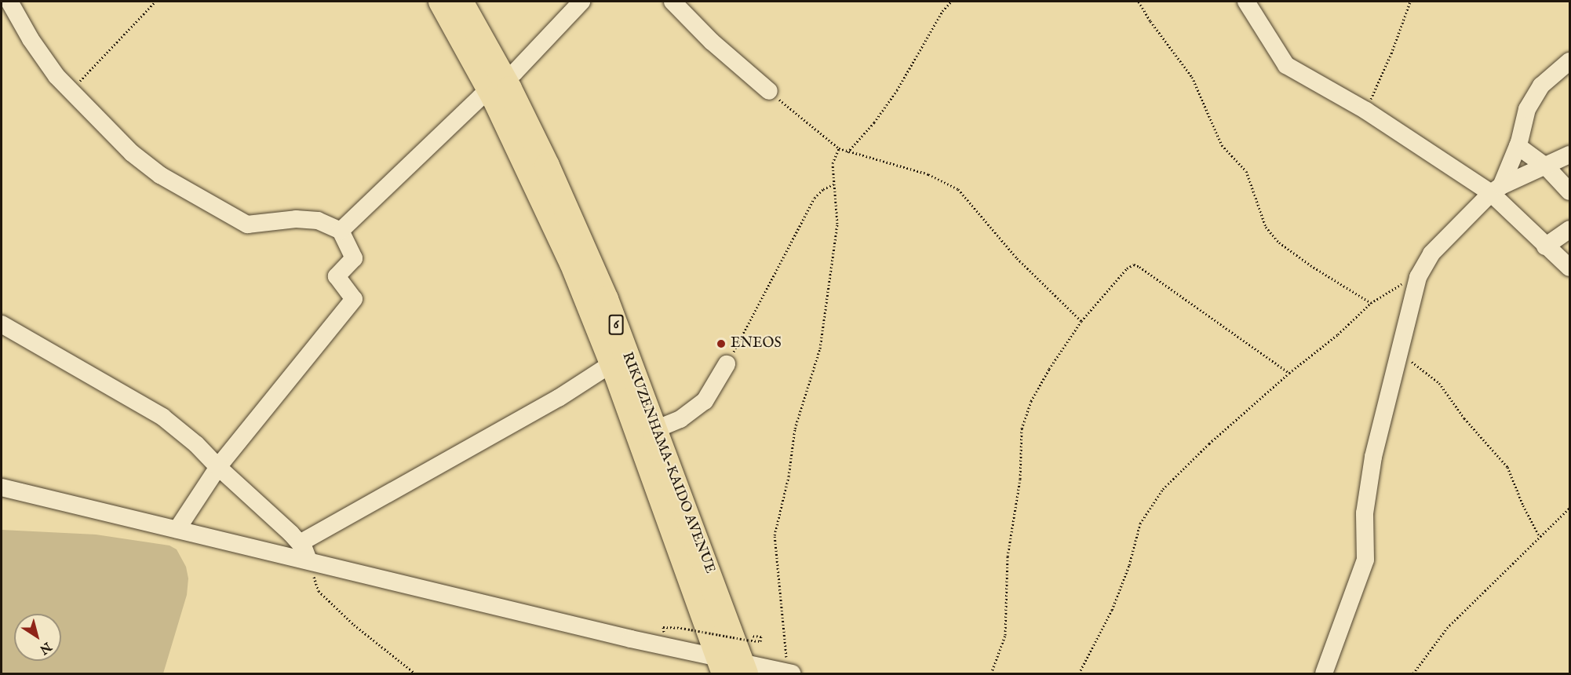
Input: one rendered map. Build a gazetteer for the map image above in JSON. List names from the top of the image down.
{
  "streets": {
    "highway": ["6", "RIKUZENHAMA-KAIDO AVENUE"]
  },
  "places": ["ENEOS"],
  "north": "bottom right"
}
